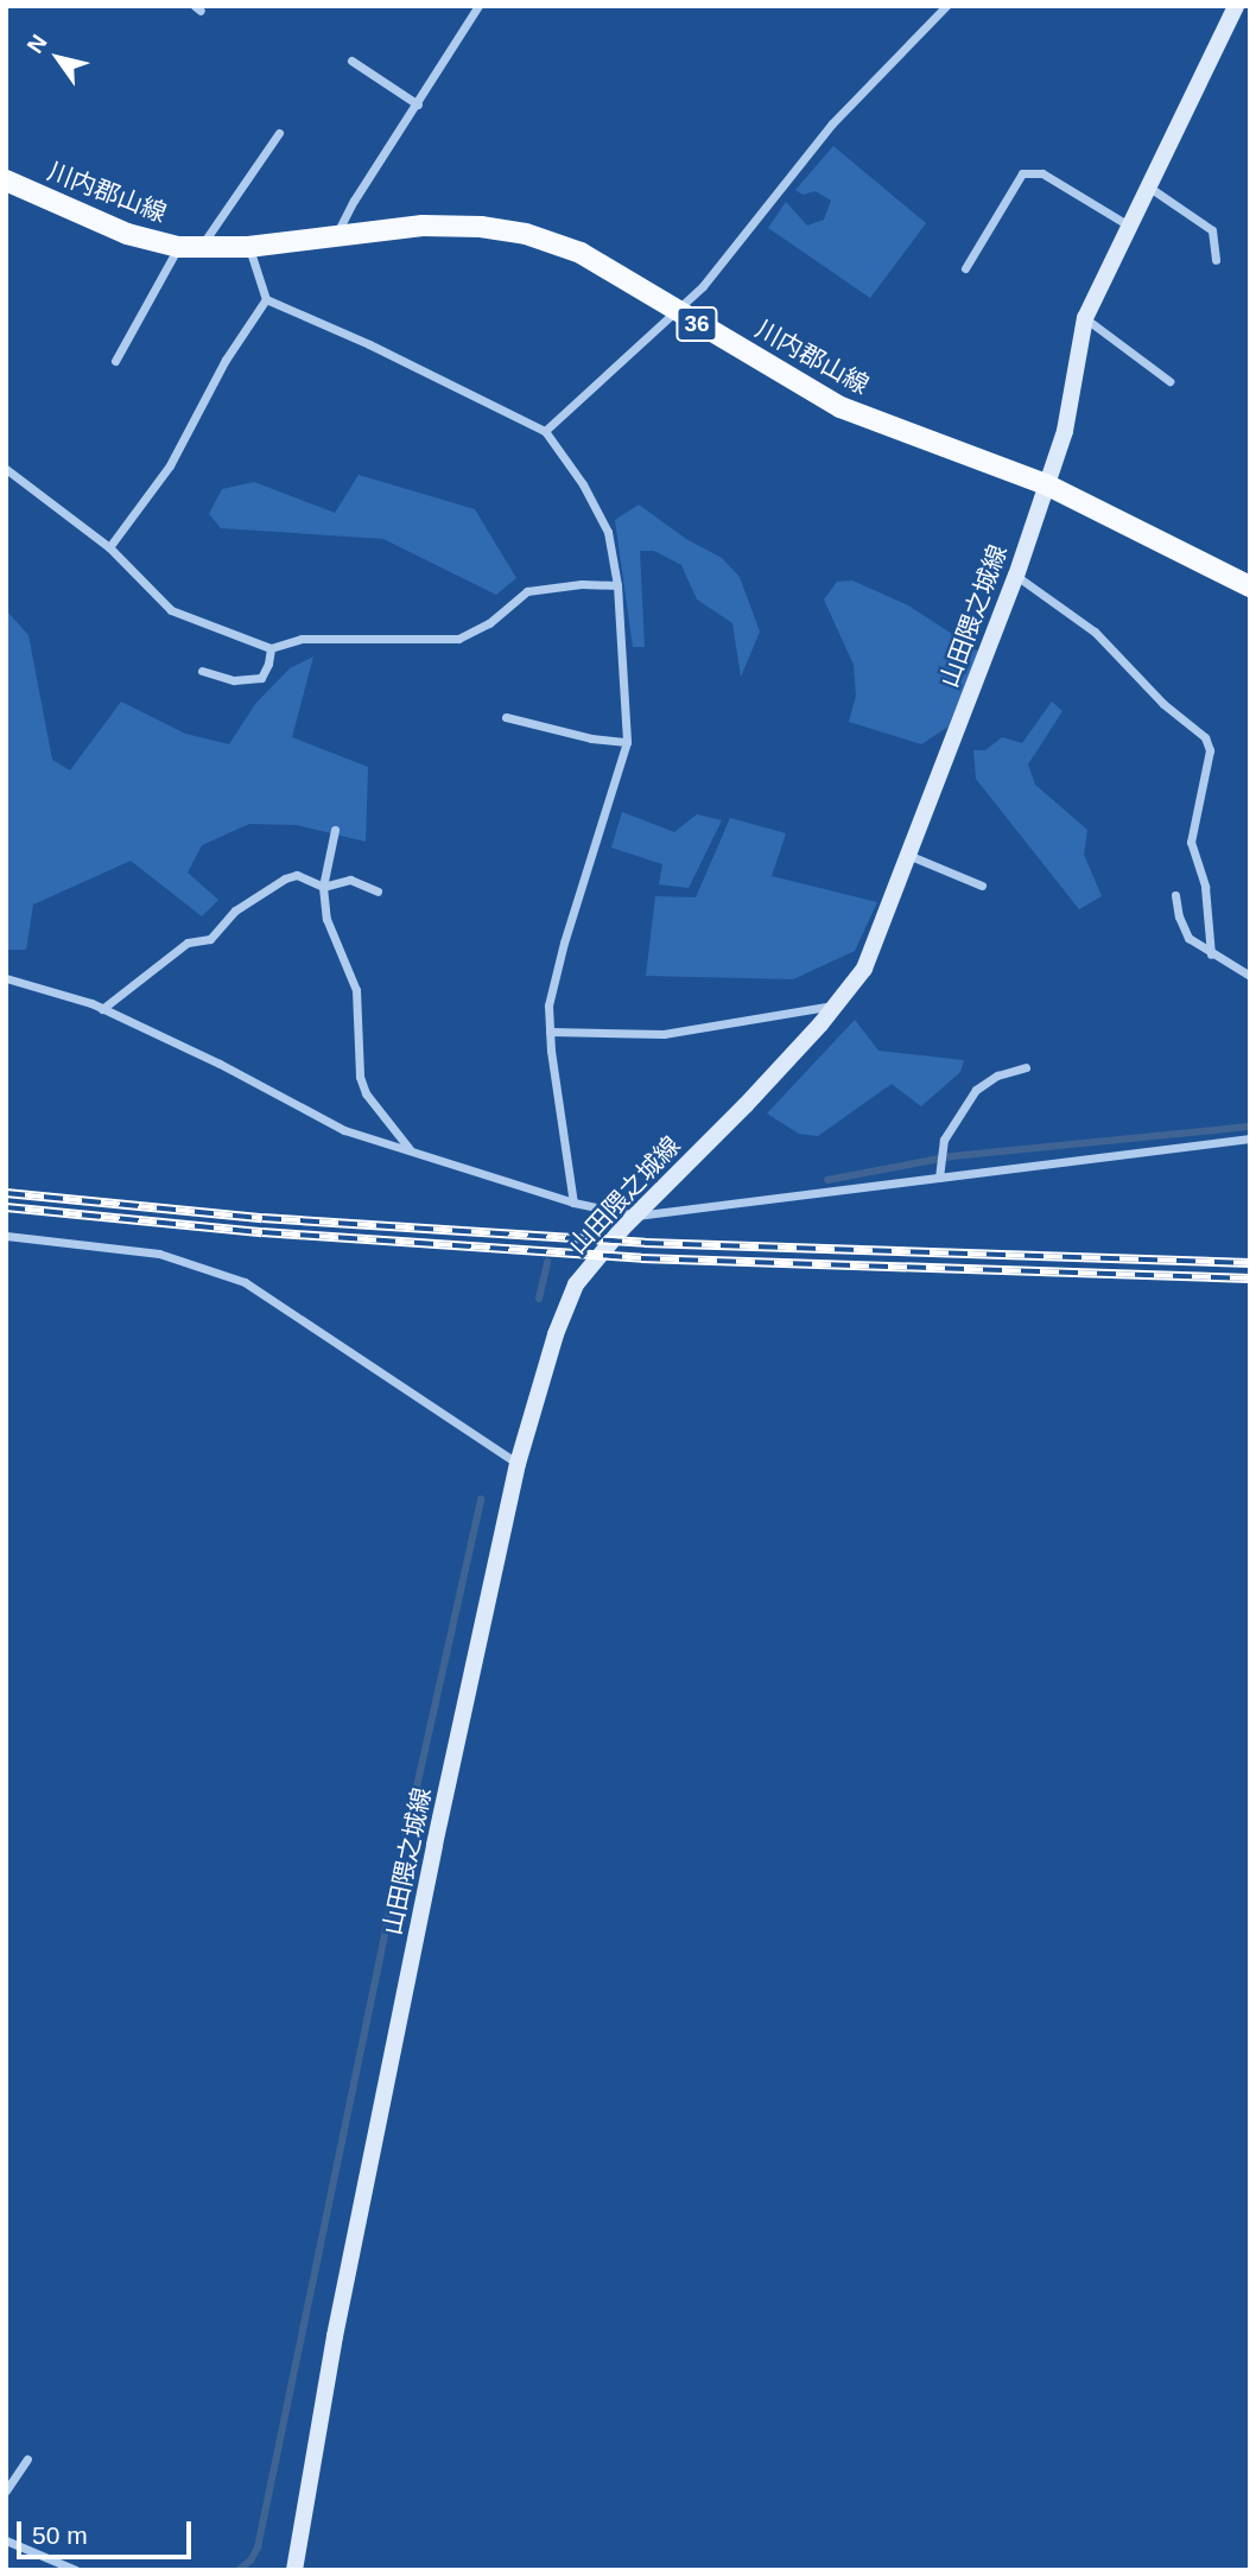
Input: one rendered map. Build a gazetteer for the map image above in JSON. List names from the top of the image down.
{
  "streets": {
    "main road": ["川内郡山線", "36", "山田隈之城線"]
  },
  "crossings": [
    ["川内郡山線", "山田隈之城線"]
  ],
  "scale_bar": "50 m",
  "north": "top left"
}
